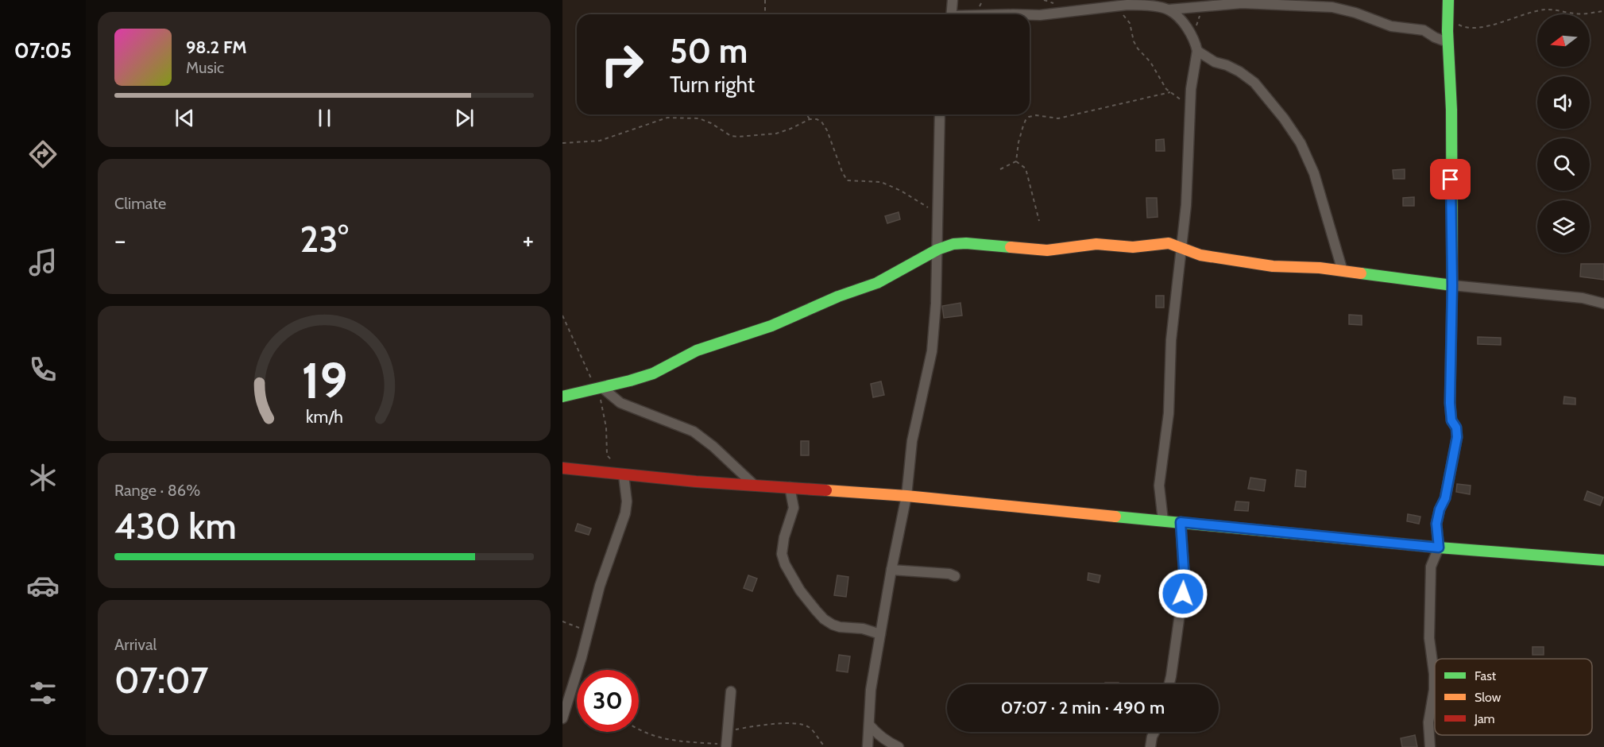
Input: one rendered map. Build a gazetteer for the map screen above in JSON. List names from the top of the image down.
{
  "legend": ["Fast", "Slow", "Jam"],
  "north": "left",
  "page": {
    "tabs": "07:05",
    "turn": ["50 m", "Turn right"],
    "song": ["98.2 FM", "Music"],
    "tile": [
      "Climate",
      ["Range · 86%", "430 km"],
      ["Arrival", "07:07"]
    ],
    "heat": ["−", "23°", "+"],
    "limit": "30",
    "trip": "07:07 · 2 min · 490 m",
    "gauge": ["19", "km/h"]
  }
}
